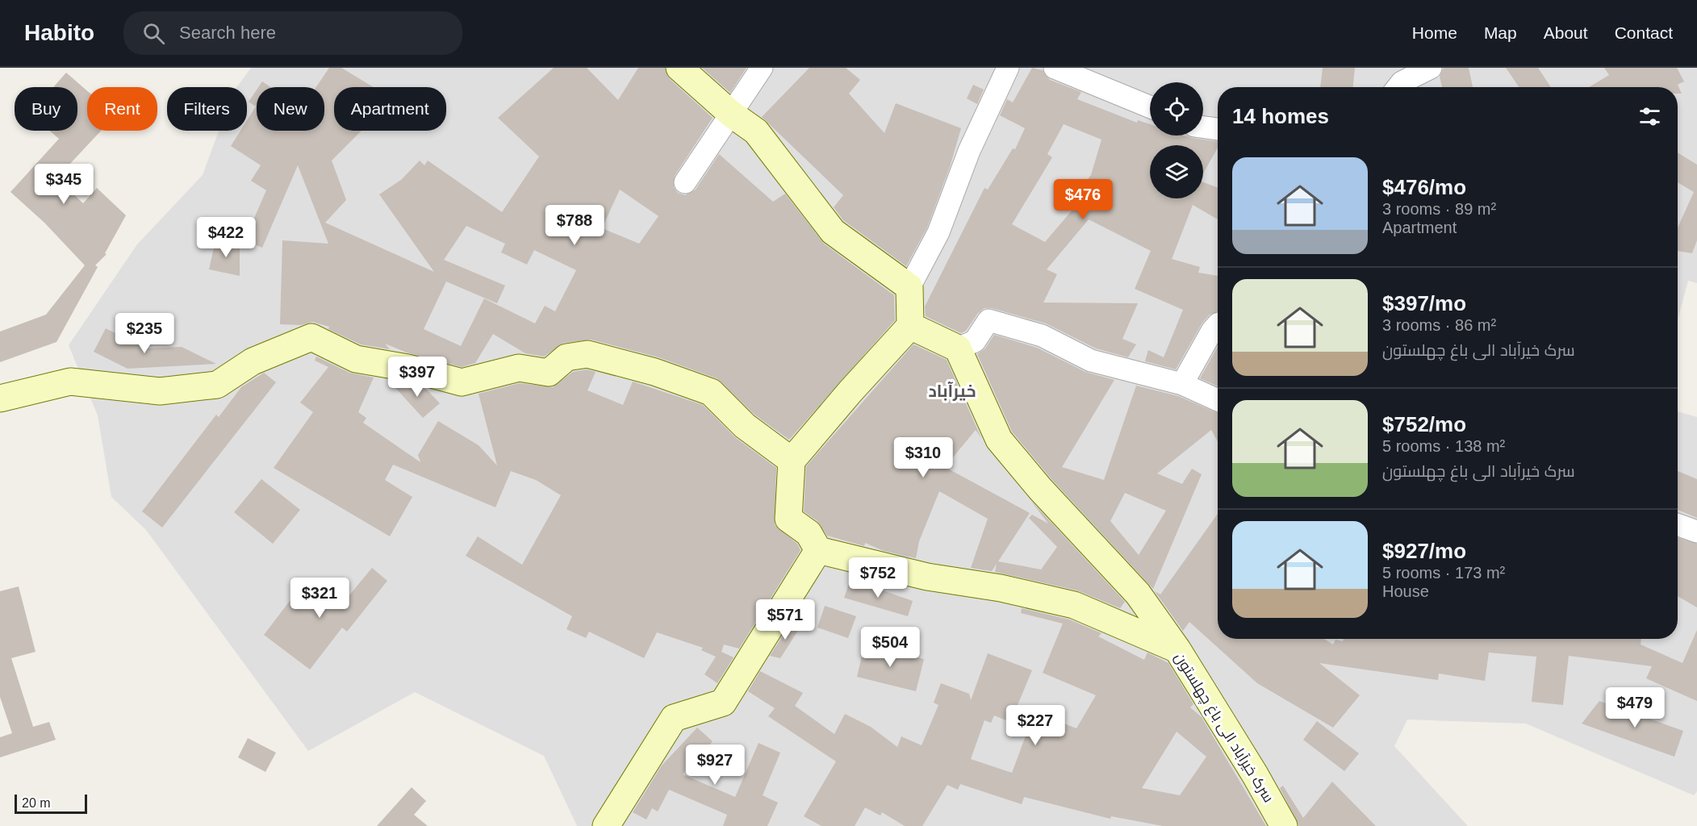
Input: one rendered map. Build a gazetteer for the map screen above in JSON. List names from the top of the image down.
{
  "streets": {
    "street": ["سرک خیرآباد الی باغ چهلستون"]
  },
  "districts": ["خیرآباد"],
  "scale_bar": "20 m",
  "page": {
    "header": "Habito",
    "search": "Search here",
    "nav": [
      "Home",
      "Map",
      "About",
      "Contact"
    ],
    "chip": [
      "Buy",
      "Rent",
      "Filters",
      "New",
      "Apartment"
    ],
    "heading": "14 homes",
    "list": [
      {
        "name": "$476/mo",
        "note": "3 rooms · 89 m² · Apartment"
      },
      {
        "name": "$397/mo",
        "note": "3 rooms · 86 m² · سرک خیرآباد الی باغ چهلستون"
      },
      {
        "name": "$752/mo",
        "note": "5 rooms · 138 m² · سرک خیرآباد الی باغ چهلستون"
      },
      {
        "name": "$927/mo",
        "note": "5 rooms · 173 m² · House"
      }
    ],
    "price": [
      "$345",
      "$476",
      "$788",
      "$422",
      "$235",
      "$397",
      "$310",
      "$752",
      "$321",
      "$571",
      "$504",
      "$479",
      "$227",
      "$927"
    ],
    "scale": "20 m"
  }
}
